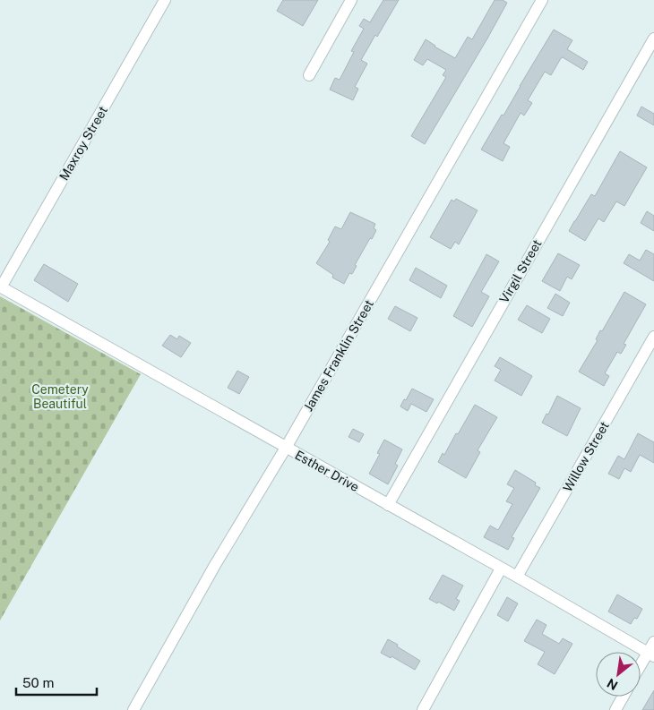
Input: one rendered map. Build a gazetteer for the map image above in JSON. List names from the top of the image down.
{
  "streets": {
    "street": [
      "Maxroy Street",
      "Virgil Street",
      "James Franklin Street",
      "Willow Street",
      "Esther Drive"
    ]
  },
  "crossings": [
    ["Maxroy Street", "Esther Drive"],
    ["Virgil Street", "Esther Drive"],
    ["James Franklin Street", "Esther Drive"],
    ["Willow Street", "Esther Drive"]
  ],
  "parks": ["Cemetery Beautiful"],
  "scale_bar": "50 m",
  "north": "bottom left"
}
